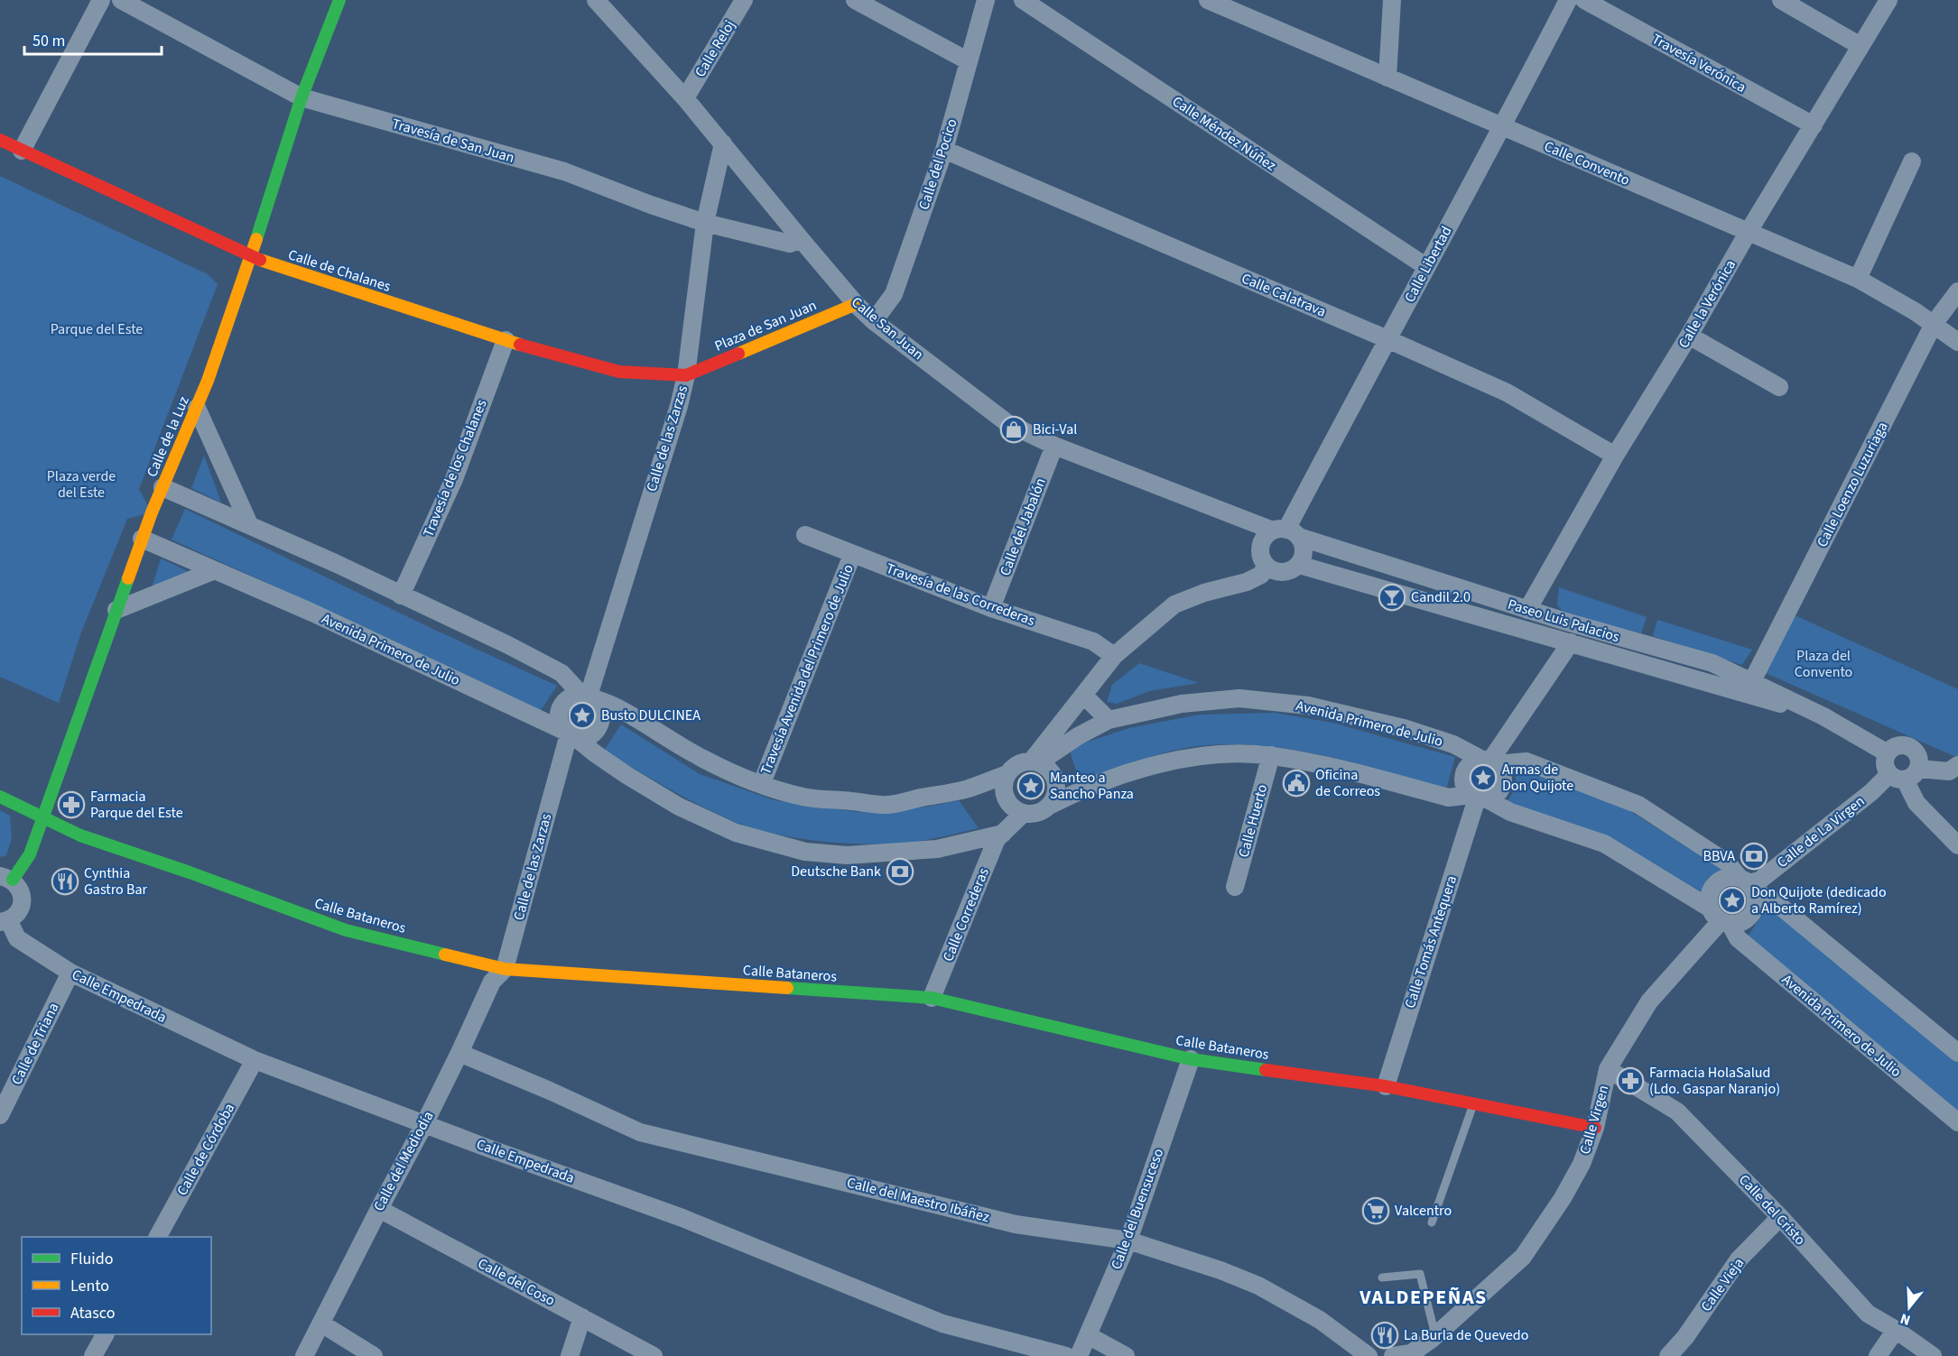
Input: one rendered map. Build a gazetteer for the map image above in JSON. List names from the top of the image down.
{
  "streets": {
    "street": [
      "Calle Reloj",
      "Travesía Verónica",
      "Calle Méndez Núñez",
      "Travesía de San Juan",
      "Calle Convento",
      "Calle del Pocico",
      "Calle Libertad",
      "Calle de Chalanes",
      "Calle Calatrava",
      "Calle la Verónica",
      "Plaza de San Juan",
      "Calle San Juan",
      "Calle de la Luz",
      "Calle de las Zarzas",
      "Travesía de los Chalanes",
      "Calle Loenzo Luzuriaga",
      "Calle del Jabalón",
      "Travesía de las Correderas",
      "Paseo Luis Palacios",
      "Avenida Primero de Julio",
      "Travesía Avenida del Primero de Julio",
      "Calle Huerto",
      "Calle de La Virgen",
      "Calle Correderas",
      "Calle Bataneros",
      "Calle Tomás Antequera",
      "Calle Empedrada",
      "Calle de Triana",
      "Calle Virgen",
      "Calle de Córdoba",
      "Calle del Mediodía",
      "Calle del Maestro Ibáñez",
      "Calle del Buensuceso",
      "Calle del Cristo",
      "Calle del Coso",
      "Calle Vieja"
    ]
  },
  "crossings": [
    ["Calle Reloj", "Calle San Juan"],
    ["Travesía Verónica", "Calle la Verónica"],
    ["Calle Méndez Núñez", "Calle Libertad"],
    ["Travesía de San Juan", "Calle San Juan"],
    ["Travesía de San Juan", "Calle de la Luz"],
    ["Travesía de San Juan", "Calle de las Zarzas"],
    ["Calle Convento", "Calle Libertad"],
    ["Calle Convento", "Calle la Verónica"],
    ["Calle Convento", "Calle Loenzo Luzuriaga"],
    ["Calle del Pocico", "Calle Calatrava"],
    ["Calle del Pocico", "Calle San Juan"],
    ["Calle Libertad", "Calle Calatrava"],
    ["Calle Libertad", "Calle San Juan"],
    ["Calle Libertad", "Paseo Luis Palacios"],
    ["Calle de Chalanes", "Plaza de San Juan"],
    ["Calle de Chalanes", "Calle de la Luz"],
    ["Calle de Chalanes", "Calle de las Zarzas"],
    ["Calle de Chalanes", "Travesía de los Chalanes"],
    ["Calle Calatrava", "Calle la Verónica"],
    ["Calle la Verónica", "Paseo Luis Palacios"],
    ["Plaza de San Juan", "Calle San Juan"],
    ["Plaza de San Juan", "Calle de las Zarzas"],
    ["Calle San Juan", "Calle de las Zarzas"],
    ["Calle San Juan", "Calle del Jabalón"],
    ["Calle San Juan", "Paseo Luis Palacios"],
    ["Calle de la Luz", "Avenida Primero de Julio"],
    ["Calle de la Luz", "Calle Bataneros"],
    ["Calle de las Zarzas", "Avenida Primero de Julio"],
    ["Calle de las Zarzas", "Calle Bataneros"],
    ["Calle de las Zarzas", "Calle del Mediodía"],
    ["Calle Loenzo Luzuriaga", "Paseo Luis Palacios"],
    ["Calle del Jabalón", "Travesía de las Correderas"],
    ["Travesía de las Correderas", "Travesía Avenida del Primero de Julio"],
    ["Paseo Luis Palacios", "Calle de La Virgen"],
    ["Avenida Primero de Julio", "Calle de La Virgen"],
    ["Avenida Primero de Julio", "Calle Correderas"],
    ["Avenida Primero de Julio", "Calle Tomás Antequera"],
    ["Avenida Primero de Julio", "Calle Virgen"],
    ["Calle de La Virgen", "Calle Virgen"],
    ["Calle Correderas", "Calle Bataneros"],
    ["Calle Bataneros", "Calle Tomás Antequera"],
    ["Calle Bataneros", "Calle Virgen"],
    ["Calle Bataneros", "Calle del Mediodía"],
    ["Calle Bataneros", "Calle del Buensuceso"],
    ["Calle Empedrada", "Calle de Triana"],
    ["Calle Empedrada", "Calle de Córdoba"],
    ["Calle Empedrada", "Calle del Mediodía"],
    ["Calle Virgen", "Calle del Cristo"],
    ["Calle del Mediodía", "Calle del Maestro Ibáñez"],
    ["Calle del Mediodía", "Calle del Coso"],
    ["Calle del Maestro Ibáñez", "Calle del Buensuceso"],
    ["Calle del Cristo", "Calle Vieja"]
  ],
  "districts": ["VALDEPEÑAS"],
  "parks": ["Parque del Este", "Plaza verde del Este", "Plaza del Convento"],
  "places": {
    "shop": ["Bici-Val"],
    "bar": ["Candil 2.0"],
    "place": [
      "Busto DULCINEA",
      "Armas de Don Quijote",
      "Manteo a Sancho Panza",
      "Don Quijote (dedicado a Alberto Ramírez)"
    ],
    "public building": ["Oficina de Correos"],
    "pharmacy": ["Farmacia Parque del Este", "Farmacia HolaSalud (Ldo. Gaspar Naranjo)"],
    "bank": ["BBVA", "Deutsche Bank"],
    "restaurant": ["Cynthia Gastro Bar", "La Burla de Quevedo"],
    "supermarket": ["Valcentro"]
  },
  "legend": ["Fluido", "Lento", "Atasco"],
  "scale_bar": "50 m",
  "north": "bottom"
}
